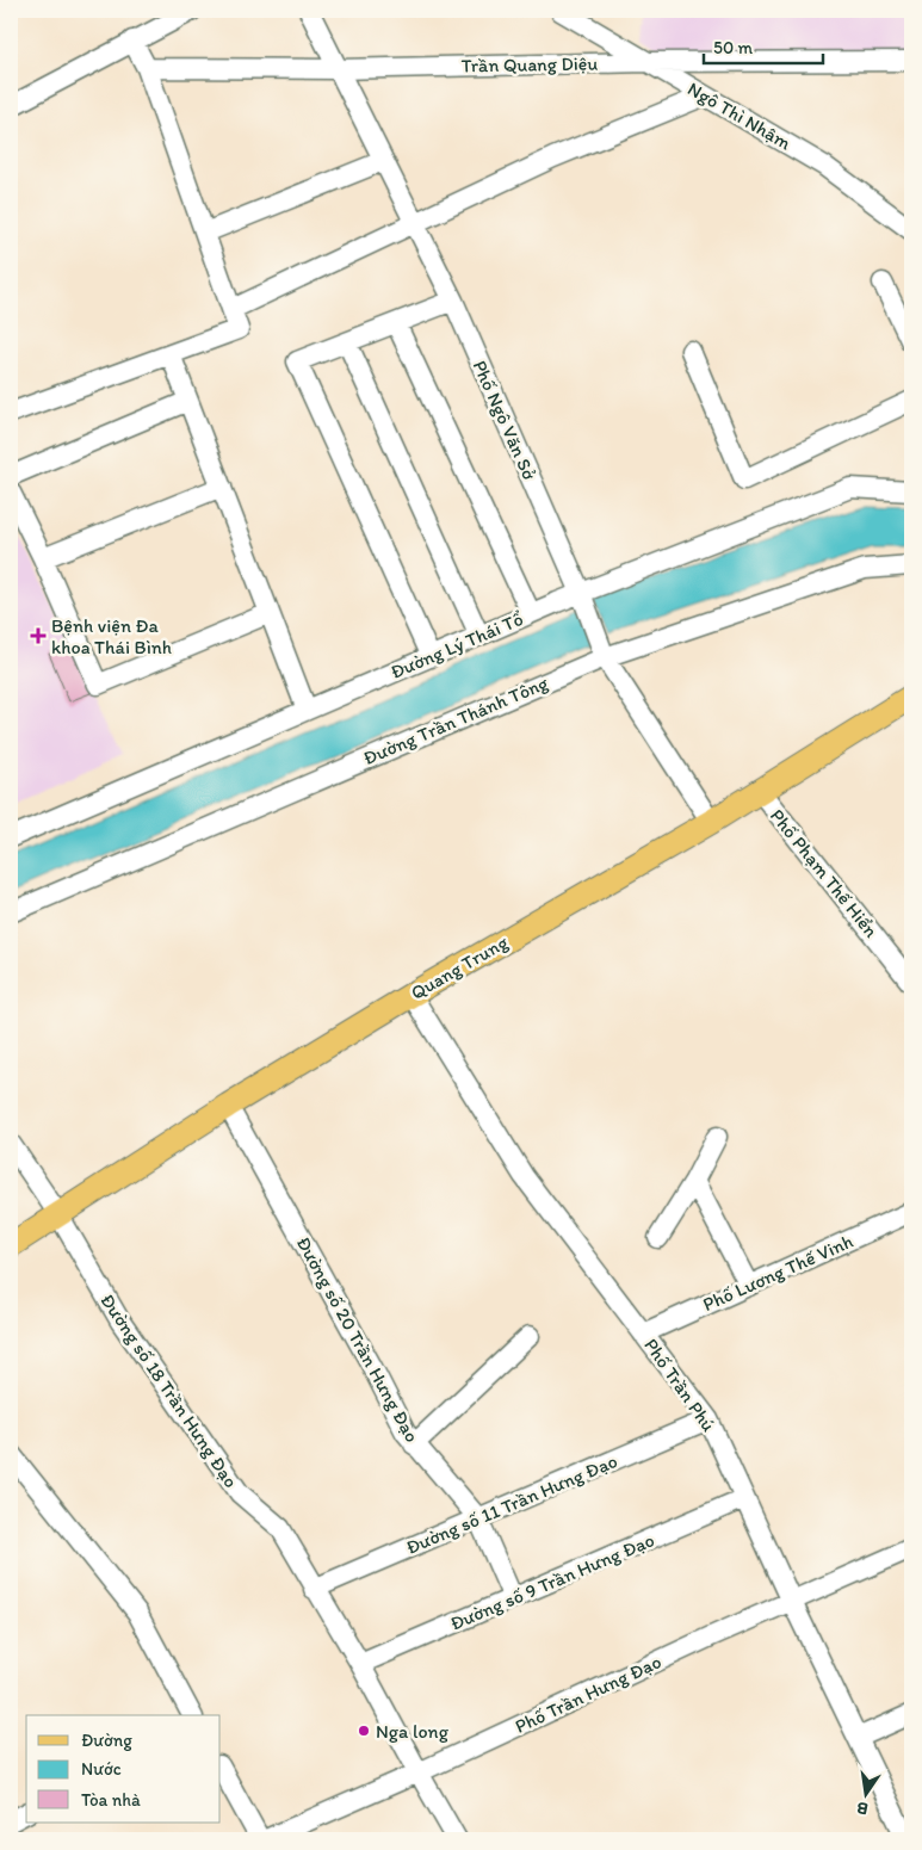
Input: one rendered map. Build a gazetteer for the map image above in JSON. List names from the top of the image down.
{
  "streets": {
    "main road": ["Quang Trung"],
    "street": [
      "Trần Quang Diệu",
      "Ngô Thì Nhậm",
      "Phố Ngô Văn Sở",
      "Đường Lý Thái Tổ",
      "Đường Trần Thánh Tông",
      "Phố Phạm Thế Hiển",
      "Phố Lương Thế Vinh",
      "Đường số 20 Trần Hưng Đạo",
      "Phố Trần Phú",
      "Đường số 18 Trần Hưng Đạo",
      "Đường số 11 Trần Hưng Đạo",
      "Đường số 9 Trần Hưng Đạo",
      "Phố Trần Hưng Đạo"
    ]
  },
  "crossings": [
    ["Trần Quang Diệu", "Ngô Thì Nhậm"],
    ["Trần Quang Diệu", "Phố Ngô Văn Sở"],
    ["Phố Ngô Văn Sở", "Đường Lý Thái Tổ"],
    ["Phố Ngô Văn Sở", "Đường Trần Thánh Tông"],
    ["Phố Ngô Văn Sở", "Quang Trung"],
    ["Phố Phạm Thế Hiển", "Quang Trung"],
    ["Quang Trung", "Đường số 20 Trần Hưng Đạo"],
    ["Quang Trung", "Phố Trần Phú"],
    ["Quang Trung", "Đường số 18 Trần Hưng Đạo"],
    ["Phố Lương Thế Vinh", "Phố Trần Phú"],
    ["Đường số 20 Trần Hưng Đạo", "Đường số 11 Trần Hưng Đạo"],
    ["Đường số 20 Trần Hưng Đạo", "Đường số 9 Trần Hưng Đạo"],
    ["Phố Trần Phú", "Đường số 11 Trần Hưng Đạo"],
    ["Phố Trần Phú", "Đường số 9 Trần Hưng Đạo"],
    ["Phố Trần Phú", "Phố Trần Hưng Đạo"],
    ["Đường số 18 Trần Hưng Đạo", "Đường số 11 Trần Hưng Đạo"],
    ["Đường số 18 Trần Hưng Đạo", "Đường số 9 Trần Hưng Đạo"],
    ["Đường số 18 Trần Hưng Đạo", "Phố Trần Hưng Đạo"]
  ],
  "places": {
    "health": ["Bệnh viện Đa khoa Thái Bình"],
    "other": ["Nga long"]
  },
  "legend": ["Đường", "Nước", "Tòa nhà"],
  "scale_bar": "50 m",
  "north": "bottom"
}
